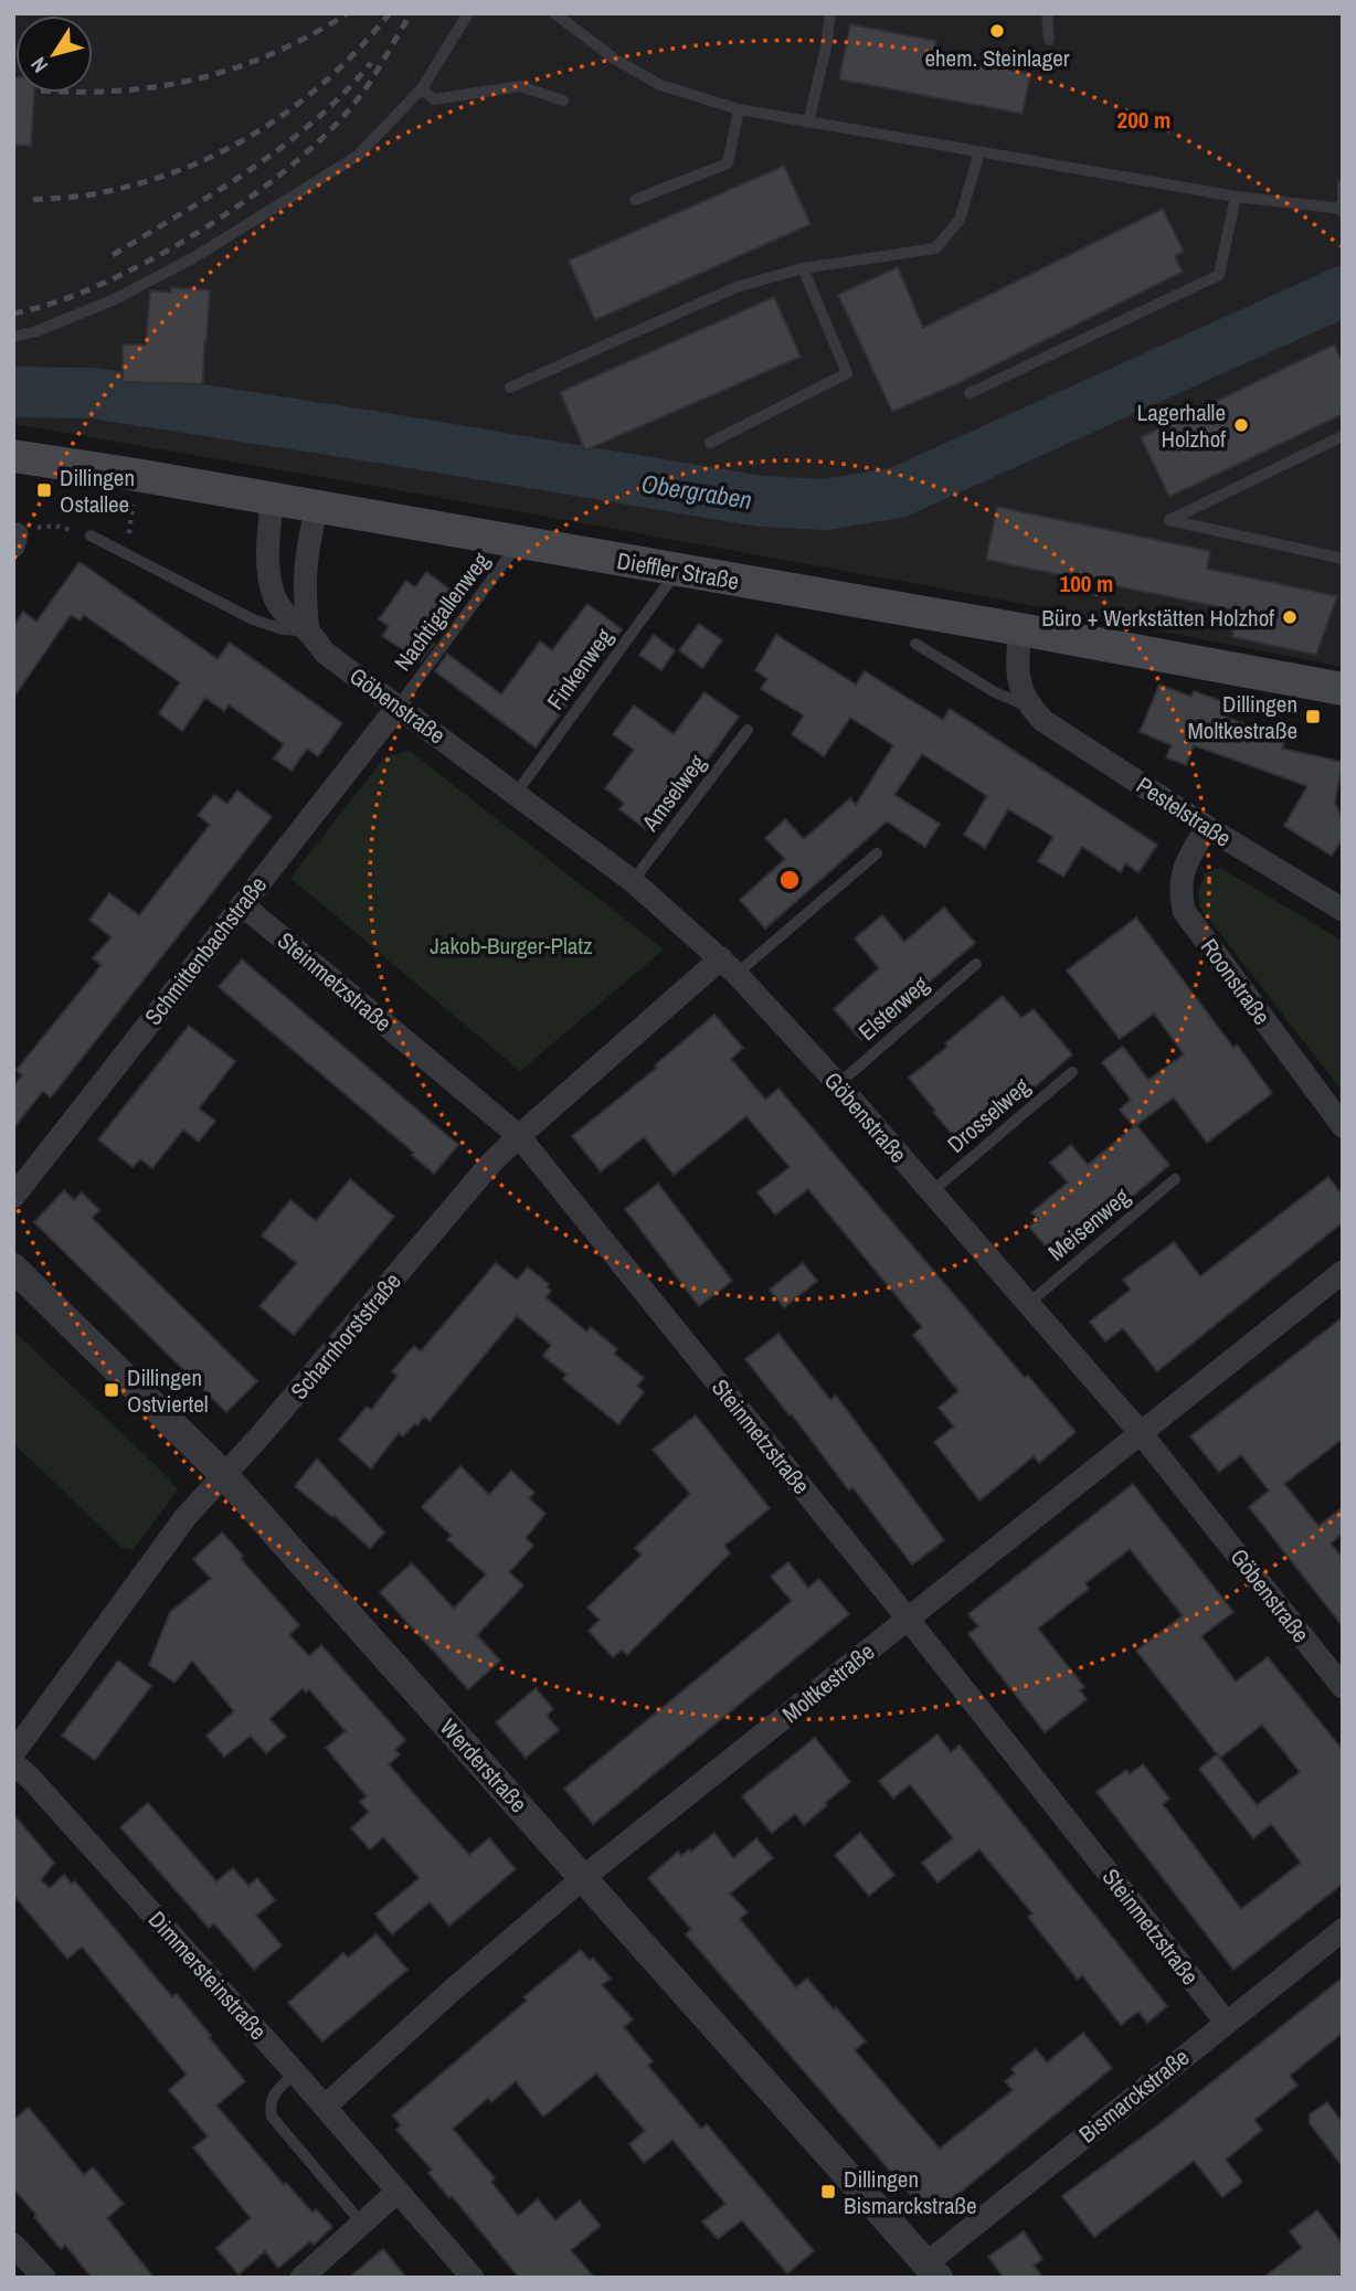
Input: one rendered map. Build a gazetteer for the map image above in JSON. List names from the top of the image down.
{
  "streets": {
    "main road": ["Dieffler Straße"],
    "street": [
      "Göbenstraße",
      "Pestelstraße",
      "Schmittenbachstraße",
      "Steinmetzstraße",
      "Roonstraße",
      "Scharnhorststraße",
      "Moltkestraße",
      "Werderstraße",
      "Dimmersteinstraße",
      "Bismarckstraße"
    ],
    "lane": [
      "Nachtigallenweg",
      "Finkenweg",
      "Amselweg",
      "Elsterweg",
      "Drosselweg",
      "Meisenweg"
    ]
  },
  "crossings": [
    ["Dieffler Straße", "Nachtigallenweg"],
    ["Dieffler Straße", "Finkenweg"],
    ["Dieffler Straße", "Göbenstraße"],
    ["Nachtigallenweg", "Göbenstraße"],
    ["Nachtigallenweg", "Schmittenbachstraße"],
    ["Finkenweg", "Göbenstraße"],
    ["Göbenstraße", "Amselweg"],
    ["Göbenstraße", "Schmittenbachstraße"],
    ["Göbenstraße", "Elsterweg"],
    ["Göbenstraße", "Drosselweg"],
    ["Göbenstraße", "Meisenweg"],
    ["Göbenstraße", "Scharnhorststraße"],
    ["Göbenstraße", "Moltkestraße"],
    ["Pestelstraße", "Roonstraße"],
    ["Schmittenbachstraße", "Steinmetzstraße"],
    ["Steinmetzstraße", "Scharnhorststraße"],
    ["Steinmetzstraße", "Moltkestraße"],
    ["Steinmetzstraße", "Bismarckstraße"],
    ["Scharnhorststraße", "Werderstraße"],
    ["Moltkestraße", "Werderstraße"],
    ["Moltkestraße", "Dimmersteinstraße"],
    ["Werderstraße", "Bismarckstraße"]
  ],
  "water": ["Obergraben"],
  "parks": ["Jakob-Burger-Platz"],
  "places": {
    "other": ["ehem. Steinlager", "Lagerhalle Holzhof", "Büro + Werkstätten Holzhof"],
    "transit": [
      "Dillingen Ostallee",
      "Dillingen Moltkestraße",
      "Dillingen Ostviertel",
      "Dillingen Bismarckstraße"
    ]
  },
  "north": "bottom left",
  "rings": ["200 m", "100 m"]
}
